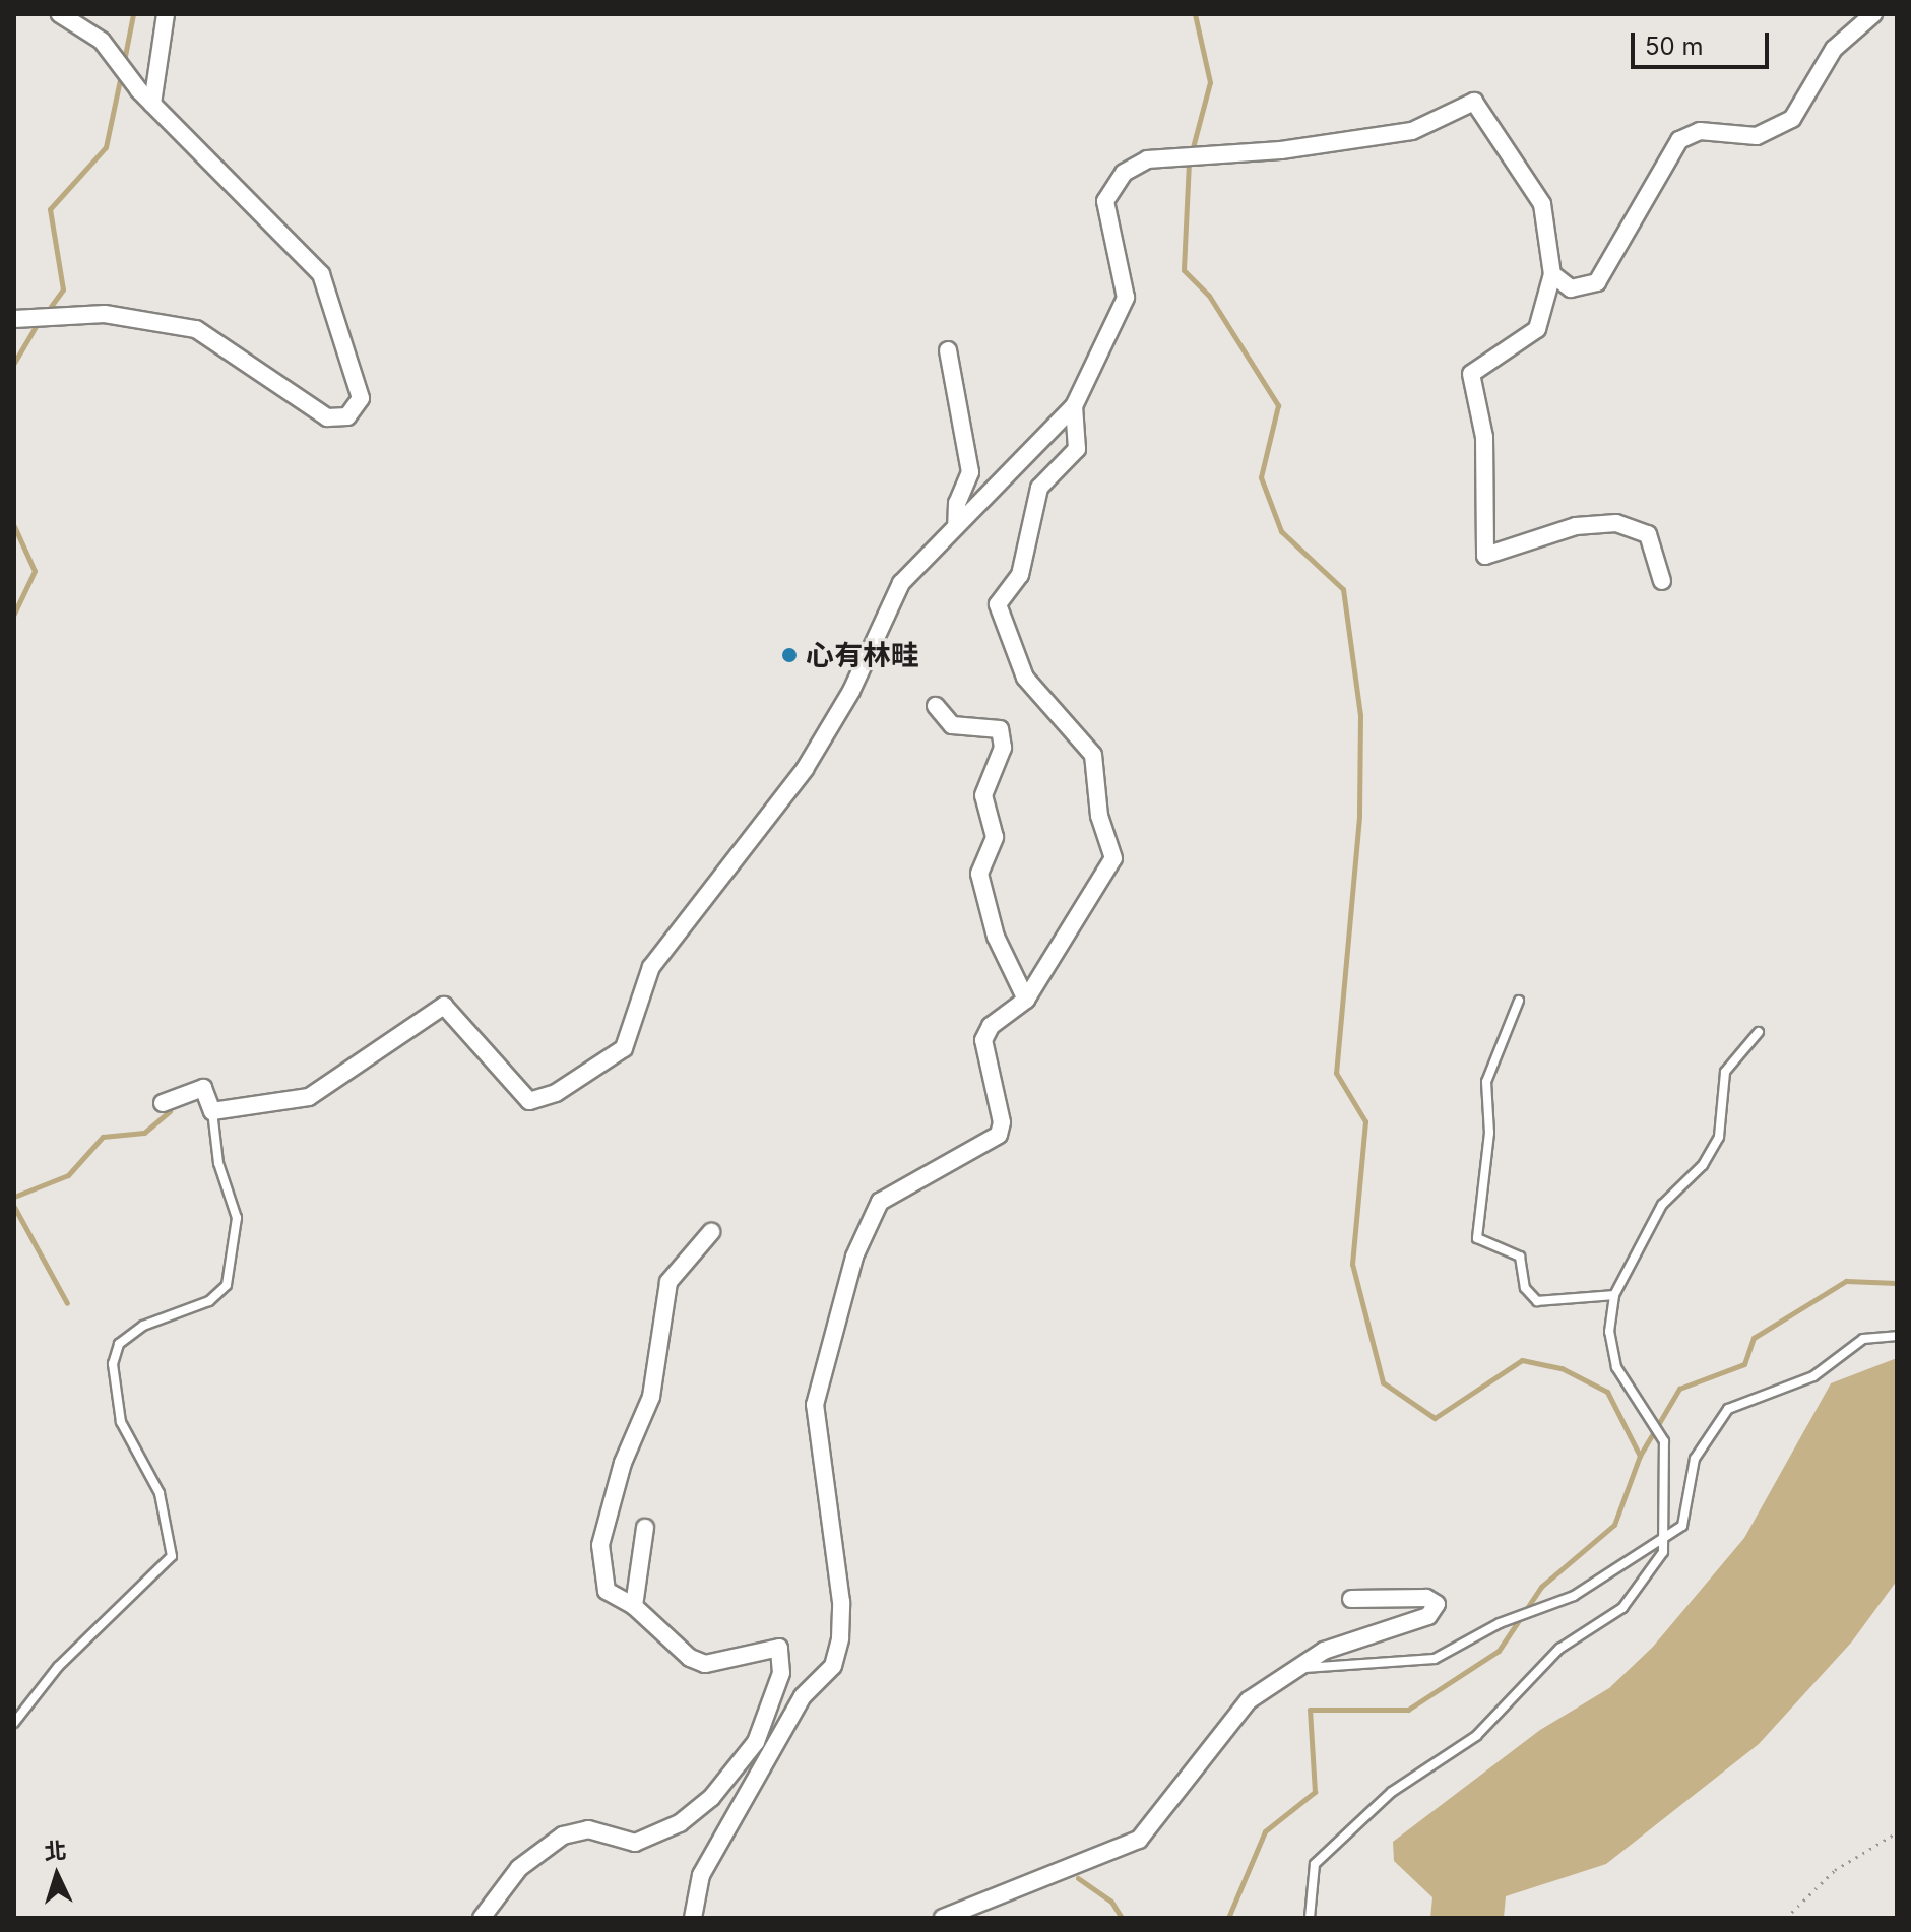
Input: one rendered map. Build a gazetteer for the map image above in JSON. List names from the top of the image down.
{
  "places": ["心有林畦"],
  "scale_bar": "50 m",
  "north": "top"
}
